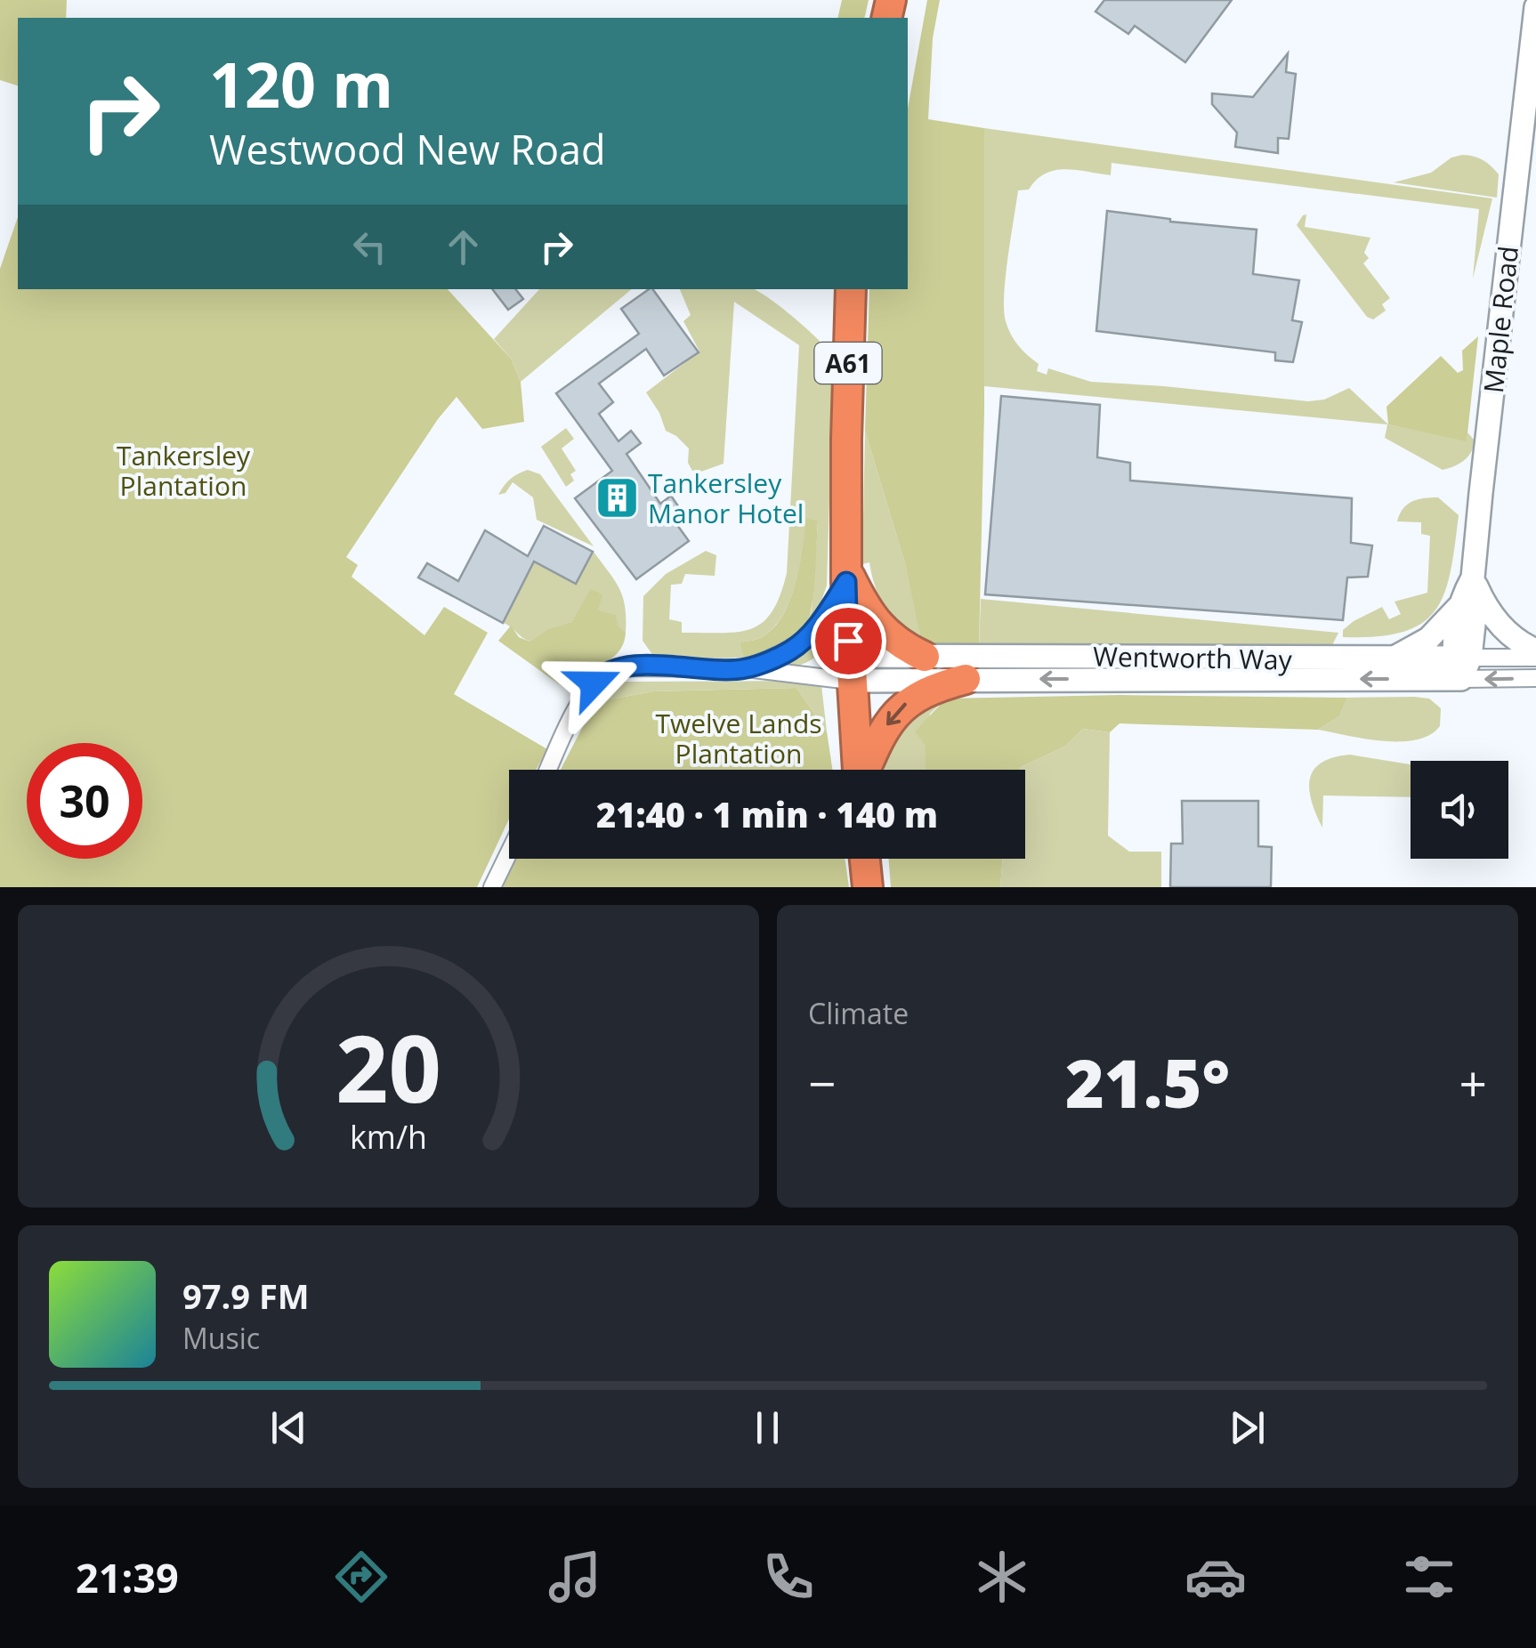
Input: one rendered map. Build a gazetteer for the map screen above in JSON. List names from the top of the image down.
{
  "streets": {
    "highway": ["A61"],
    "street": ["Maple Road", "Wentworth Way"]
  },
  "crossings": [
    ["Maple Road", "Wentworth Way"],
    ["A61", "Wentworth Way"]
  ],
  "parks": ["Tankersley Plantation", "Twelve Lands Plantation"],
  "places": {
    "building": ["Tankersley Manor Hotel"]
  },
  "page": {
    "turn": ["120 m", "Westwood New Road"],
    "limit": "30",
    "trip": "21:40 · 1 min · 140 m",
    "tile": "Climate",
    "heat": ["−", "21.5°", "+"],
    "song": ["97.9 FM", "Music"],
    "tabs": "21:39",
    "gauge": ["20", "km/h"]
  }
}
